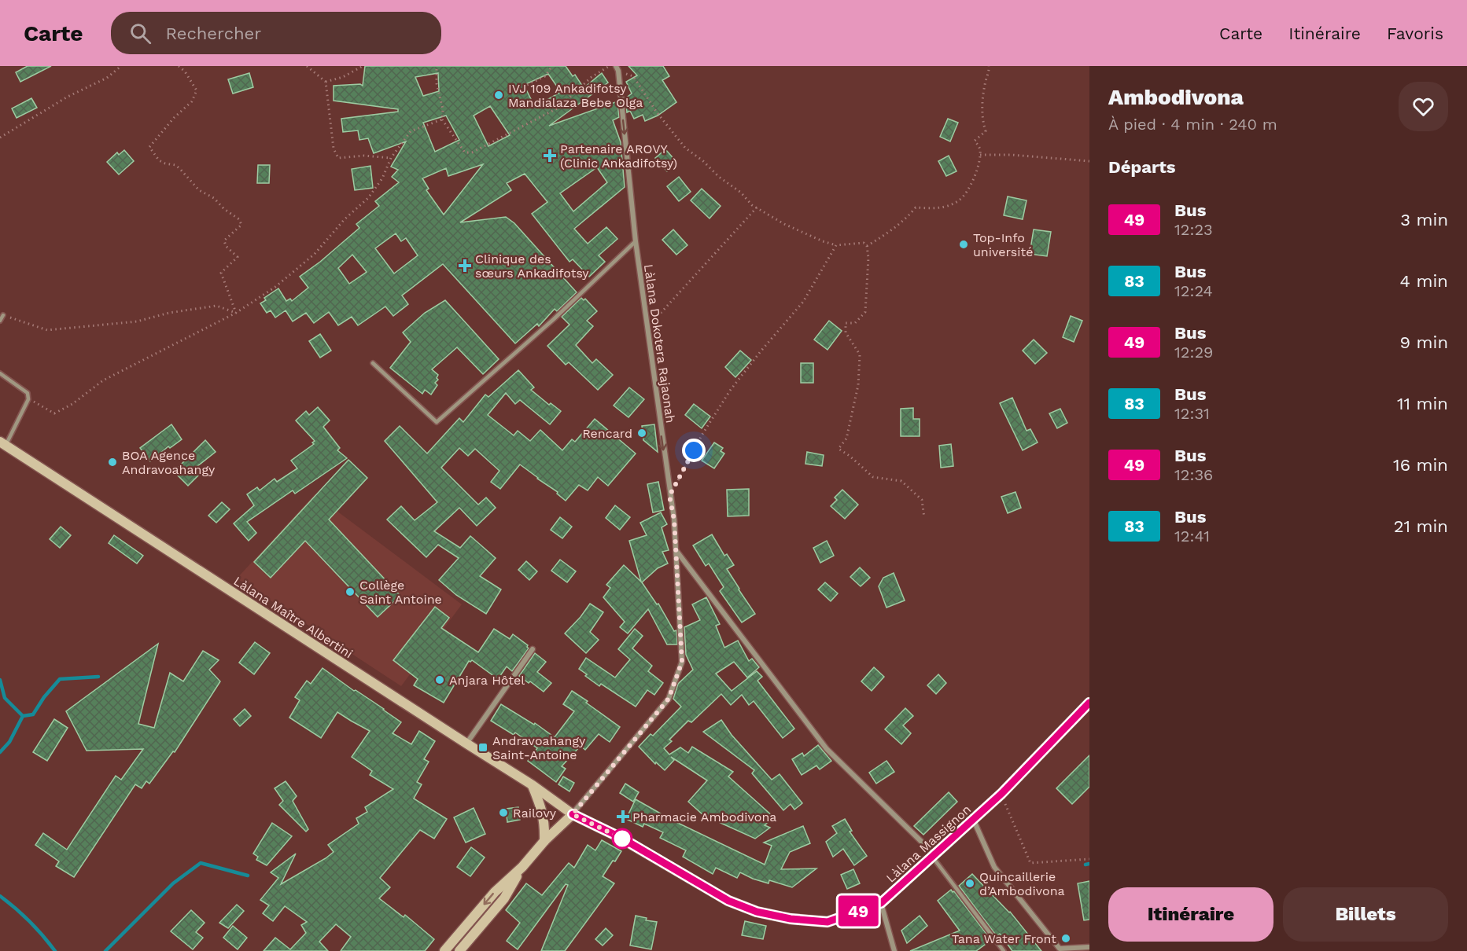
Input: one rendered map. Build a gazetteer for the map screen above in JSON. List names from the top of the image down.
{
  "streets": {
    "main road": ["Làlana Maître Albertini", "Làlana Massignon"],
    "street": ["Làlana Dokotera Rajaonah"]
  },
  "crossings": [
    ["Làlana Dokotera Rajaonah", "Làlana Maître Albertini"],
    ["Làlana Dokotera Rajaonah", "Làlana Massignon"],
    ["Làlana Maître Albertini", "Làlana Massignon"]
  ],
  "one_way": ["Làlana Dokotera Rajaonah"],
  "places": {
    "other": [
      "IVJ 109 Ankadifotsy Mandialaza Bebe Olga",
      "Top-Info université",
      "Rencard",
      "BOA Agence Andravoahangy",
      "Collège Saint Antoine",
      "Anjara Hôtel",
      "Railovy",
      "Quincaillerie d’Ambodivona",
      "Tana Water Front"
    ],
    "health": ["Partenaire AROVY (Clinic Ankadifotsy)", "Clinique des sœurs Ankadifotsy", "Pharmacie Ambodivona"],
    "transit": ["Andravoahangy Saint-Antoine"]
  },
  "lines": ["bus line 49"],
  "page": {
    "header": "Carte",
    "search": "Rechercher",
    "nav": ["Carte", "Itinéraire", "Favoris"],
    "on_map": "49",
    "heading": [
      ["Ambodivona", "À pied · 4 min · 240 m"],
      "Départs"
    ],
    "list": [
      {
        "mark": "49",
        "name": "Bus",
        "note": "12:23",
        "value": "3 min"
      },
      {
        "mark": "83",
        "name": "Bus",
        "note": "12:24",
        "value": "4 min"
      },
      {
        "mark": "49",
        "name": "Bus",
        "note": "12:29",
        "value": "9 min"
      },
      {
        "mark": "83",
        "name": "Bus",
        "note": "12:31",
        "value": "11 min"
      },
      {
        "mark": "49",
        "name": "Bus",
        "note": "12:36",
        "value": "16 min"
      },
      {
        "mark": "83",
        "name": "Bus",
        "note": "12:41",
        "value": "21 min"
      }
    ],
    "buttons": ["Itinéraire", "Billets"]
  }
}
